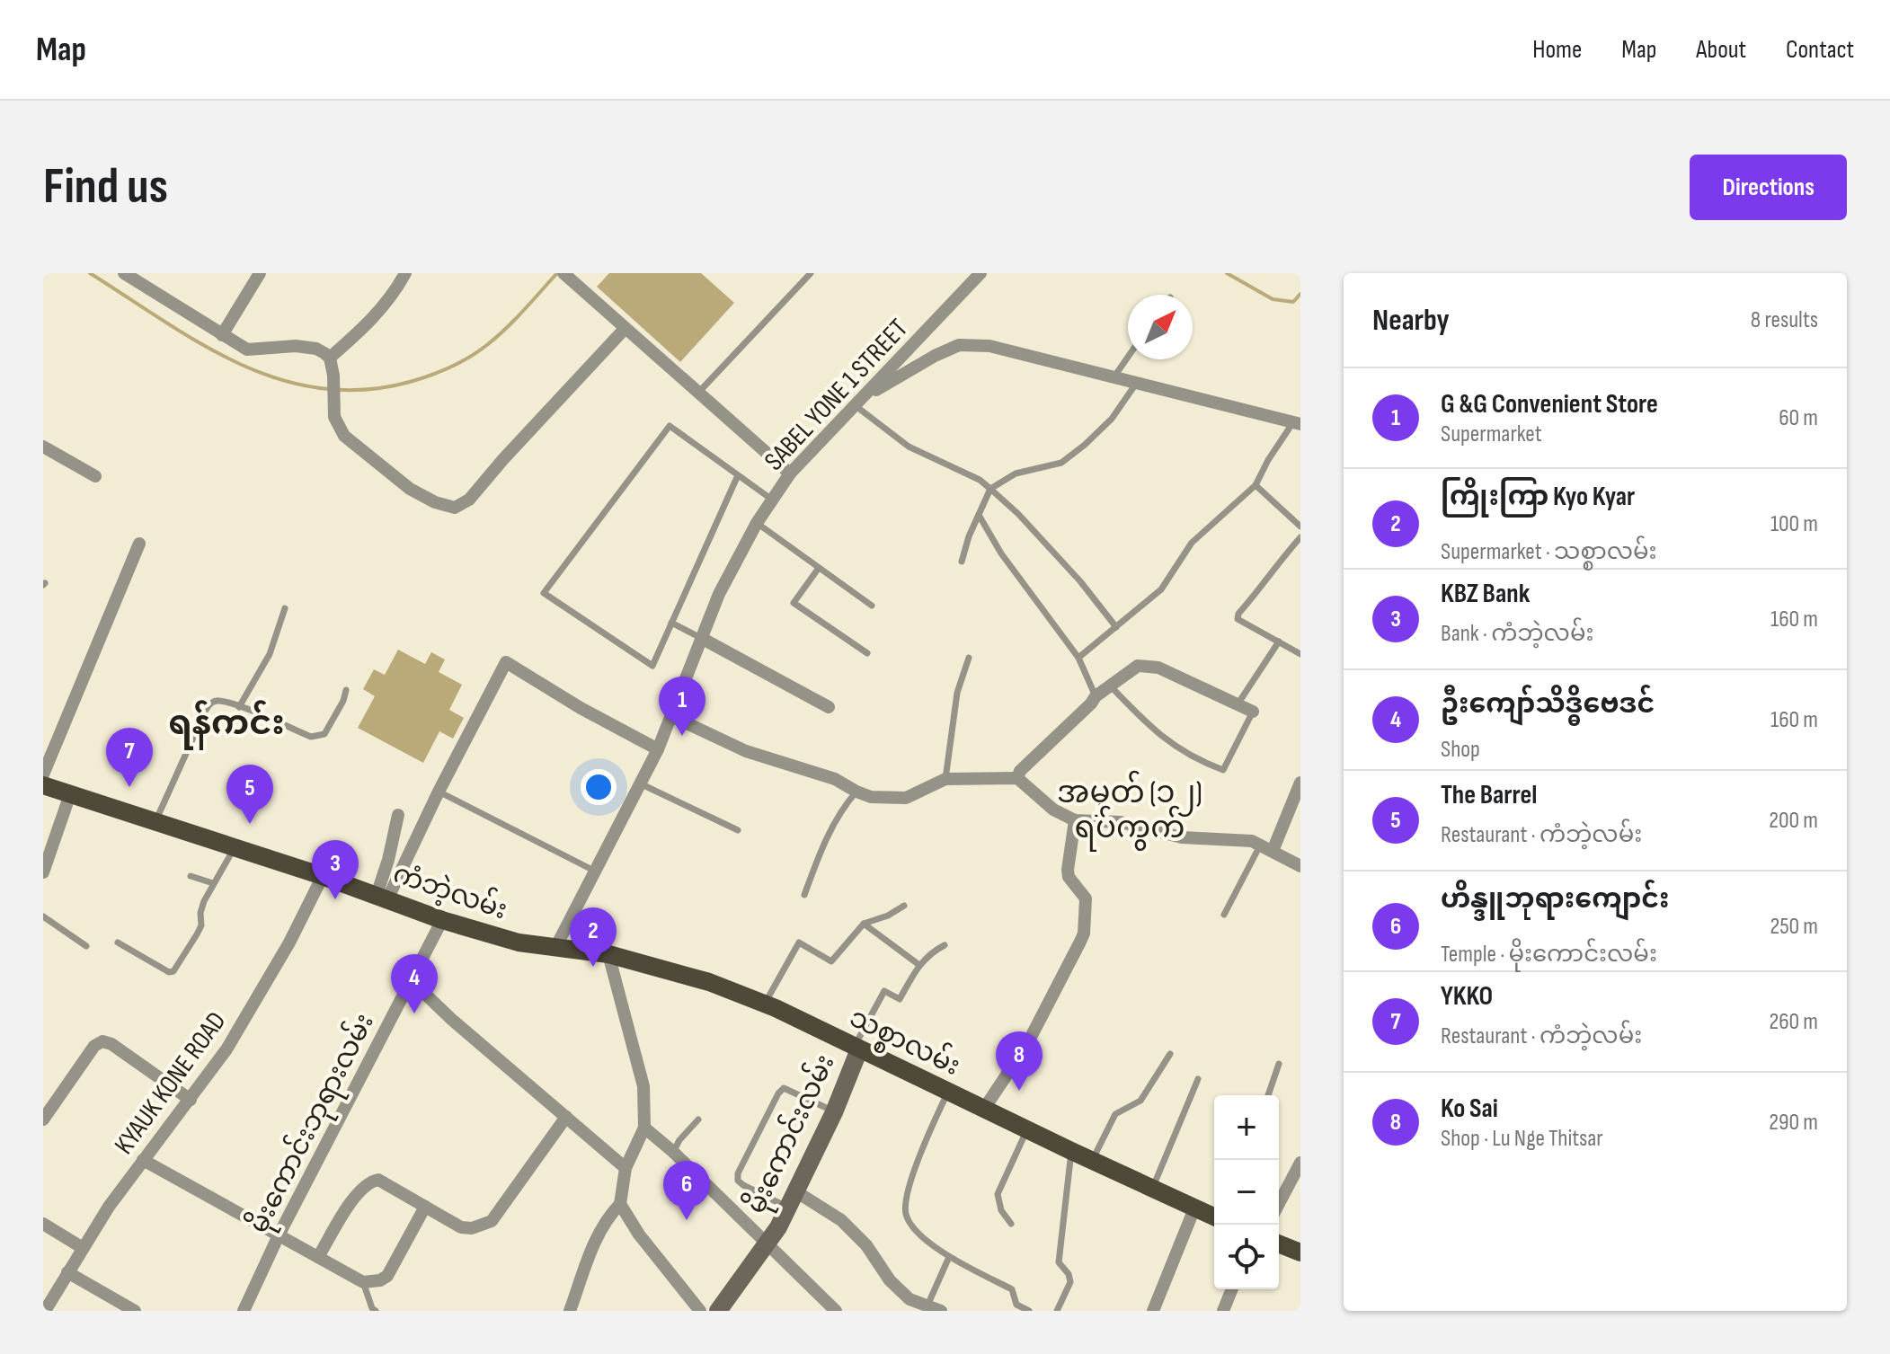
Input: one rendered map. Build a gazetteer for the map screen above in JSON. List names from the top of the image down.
{
  "streets": {
    "main road": ["ကံဘဲ့လမ်း", "သစ္စာလမ်း", "မိုးကောင်းလမ်း"],
    "street": ["SABEL YONE 1 STREET", "KYAUK KONE ROAD", "မိုးကောင်းဘုရားလမ်း"]
  },
  "crossings": [
    ["SABEL YONE 1 STREET", "ကံဘဲ့လမ်း"],
    ["SABEL YONE 1 STREET", "သစ္စာလမ်း"],
    ["ကံဘဲ့လမ်း", "သစ္စာလမ်း"],
    ["ကံဘဲ့လမ်း", "KYAUK KONE ROAD"],
    ["ကံဘဲ့လမ်း", "မိုးကောင်းဘုရားလမ်း"],
    ["သစ္စာလမ်း", "မိုးကောင်းလမ်း"]
  ],
  "districts": ["ရန်ကင်း", "အမှတ် (၁၂) ရပ်ကွက်"],
  "north": "top right",
  "page": {
    "header": "Map",
    "nav": [
      "Home",
      "Map",
      "About",
      "Contact"
    ],
    "buttons": "Directions",
    "title": "Find us",
    "heading": ["Nearby", "8 results"],
    "list": [
      {
        "mark": "1",
        "name": "G &G Convenient Store",
        "note": "Supermarket",
        "value": "60 m"
      },
      {
        "mark": "2",
        "name": "ကြိုးကြာ Kyo Kyar",
        "note": "Supermarket · သစ္စာလမ်း",
        "value": "100 m"
      },
      {
        "mark": "3",
        "name": "KBZ Bank",
        "note": "Bank · ကံဘဲ့လမ်း",
        "value": "160 m"
      },
      {
        "mark": "4",
        "name": "ဦးကျော်သိဒ္ဓိဗေဒင်",
        "note": "Shop",
        "value": "160 m"
      },
      {
        "mark": "5",
        "name": "The Barrel",
        "note": "Restaurant · ကံဘဲ့လမ်း",
        "value": "200 m"
      },
      {
        "mark": "6",
        "name": "ဟိန္ဒူဘုရားကျောင်း",
        "note": "Temple · မိုးကောင်းလမ်း",
        "value": "250 m"
      },
      {
        "mark": "7",
        "name": "YKKO",
        "note": "Restaurant · ကံဘဲ့လမ်း",
        "value": "260 m"
      },
      {
        "mark": "8",
        "name": "Ko Sai",
        "note": "Shop · Lu Nge Thitsar",
        "value": "290 m"
      }
    ],
    "pins": [
      "1",
      "7",
      "5",
      "3",
      "2",
      "4",
      "8",
      "6"
    ],
    "map_buttons": ["+", "−"]
  }
}
